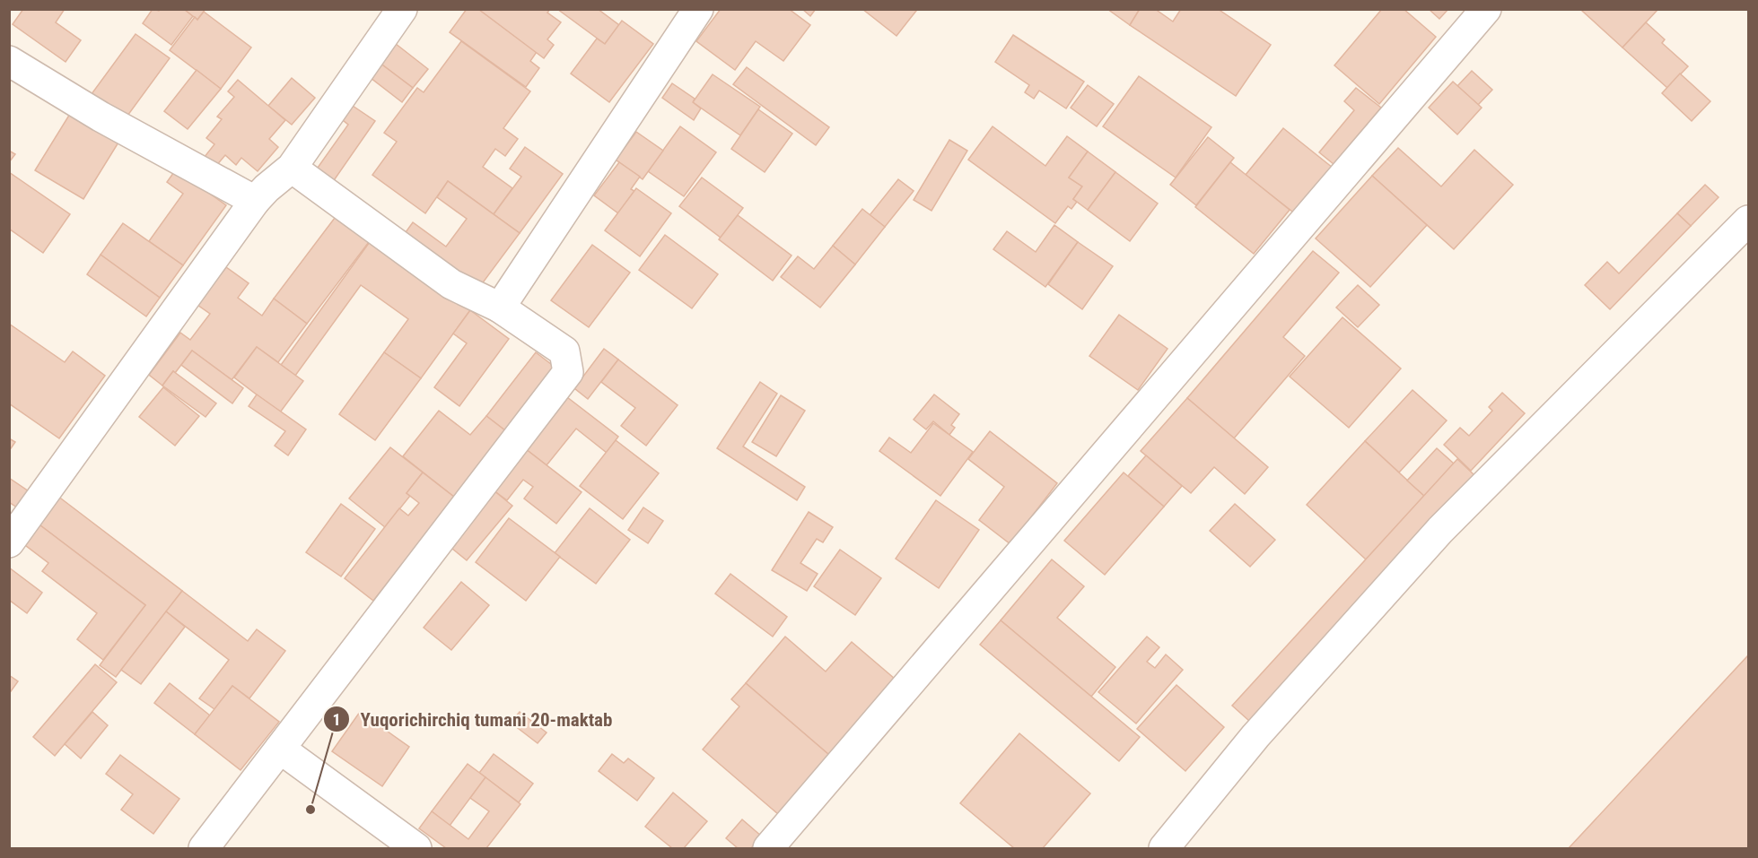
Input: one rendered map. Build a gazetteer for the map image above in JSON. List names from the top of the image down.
{
  "places": ["Yuqorichirchiq tumani 20-maktab"]
}
